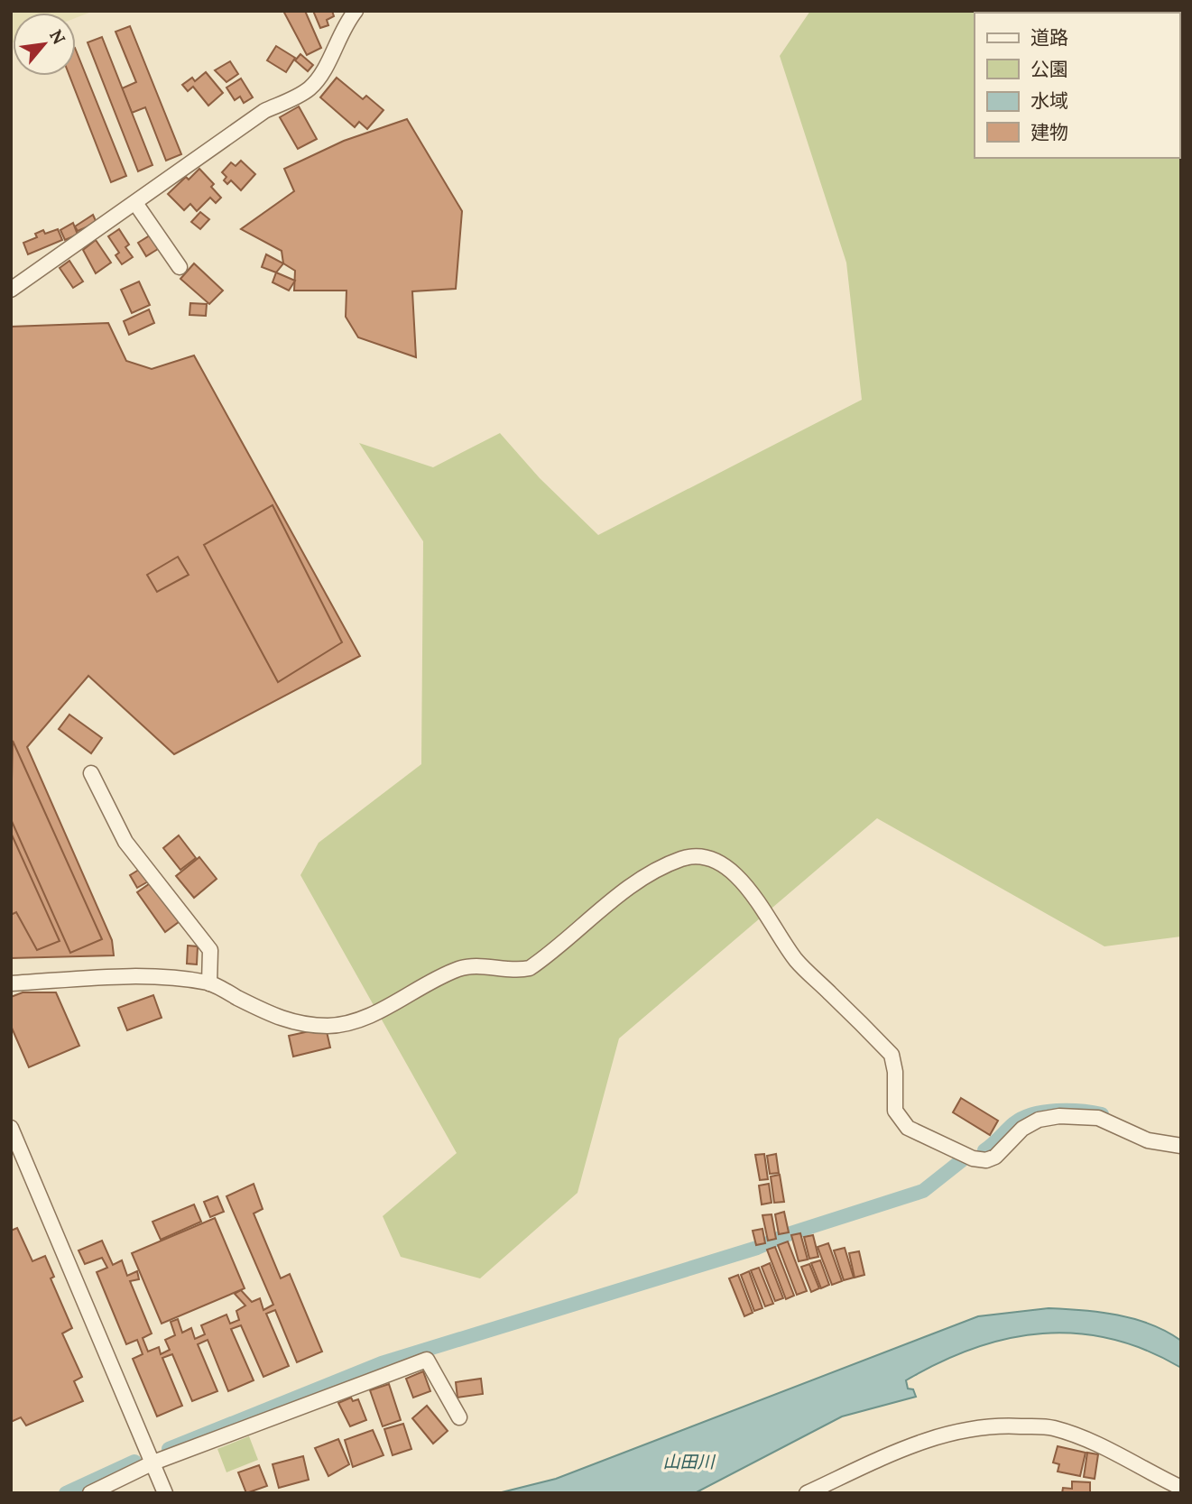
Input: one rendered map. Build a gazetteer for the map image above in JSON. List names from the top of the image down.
{
  "water": ["山田川"],
  "legend": [
    "道路",
    "公園",
    "水域",
    "建物"
  ],
  "north": "top right"
}
